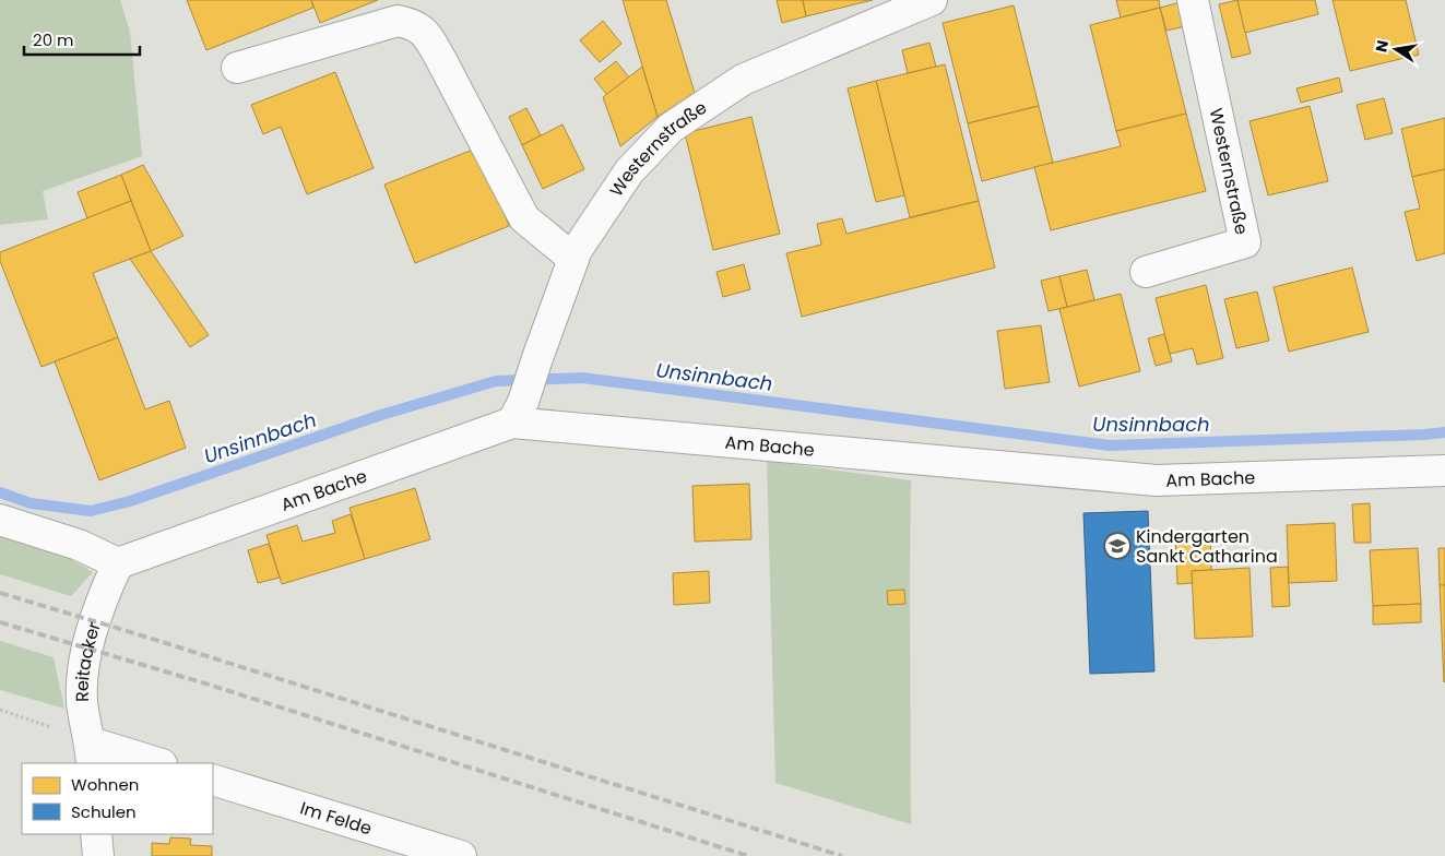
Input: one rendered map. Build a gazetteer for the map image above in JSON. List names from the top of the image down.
{
  "streets": {
    "street": [
      "Westernstraße",
      "Am Bache",
      "Reitacker",
      "Im Felde"
    ]
  },
  "crossings": [
    ["Westernstraße", "Am Bache"],
    ["Am Bache", "Reitacker"]
  ],
  "water": ["Unsinnbach"],
  "places": {
    "school or university": ["Kindergarten Sankt Catharina"]
  },
  "legend": ["Wohnen", "Schulen"],
  "scale_bar": "20 m",
  "north": "left"
}
